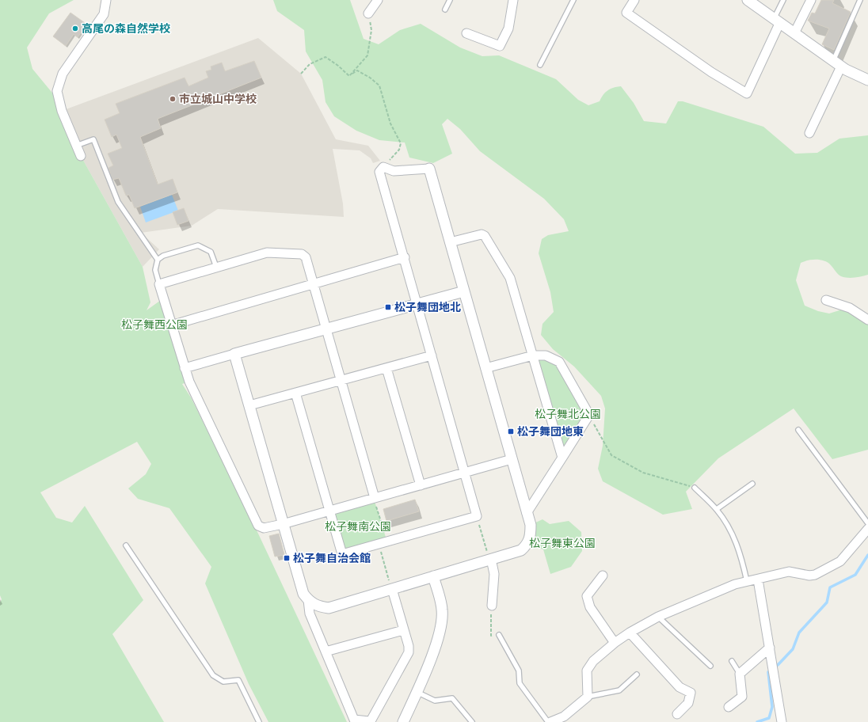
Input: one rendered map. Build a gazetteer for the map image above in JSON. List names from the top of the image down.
{
  "parks": [
    "松子舞西公園",
    "松子舞北公園",
    "松子舞南公園",
    "松子舞東公園"
  ],
  "places": {
    "other": ["高尾の森自然学校", "市立城山中学校"],
    "transit": ["松子舞団地北", "松子舞団地東", "松子舞自治会館"]
  }
}
